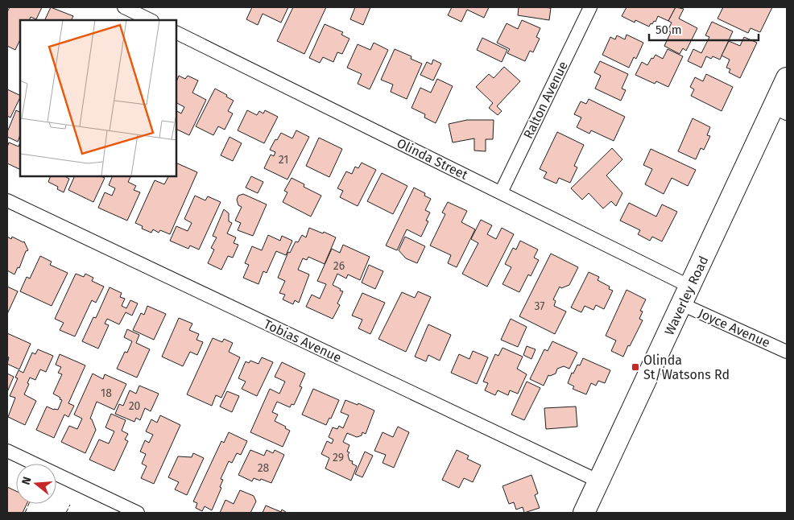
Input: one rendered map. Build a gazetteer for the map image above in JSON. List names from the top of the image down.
{
  "streets": {
    "main road": ["Waverley Road"],
    "street": [
      "Ralton Avenue",
      "Olinda Street",
      "Joyce Avenue",
      "Tobias Avenue"
    ]
  },
  "crossings": [
    ["Ralton Avenue", "Olinda Street"],
    ["Olinda Street", "Waverley Road"],
    ["Olinda Street", "Joyce Avenue"],
    ["Waverley Road", "Joyce Avenue"],
    ["Waverley Road", "Tobias Avenue"]
  ],
  "places": {
    "transit": ["Olinda St/Watsons Rd"]
  },
  "house_numbers": [
    "21",
    "26",
    "37",
    "18",
    "20",
    "29",
    "28"
  ],
  "scale_bar": "50 m",
  "north": "left"
}
